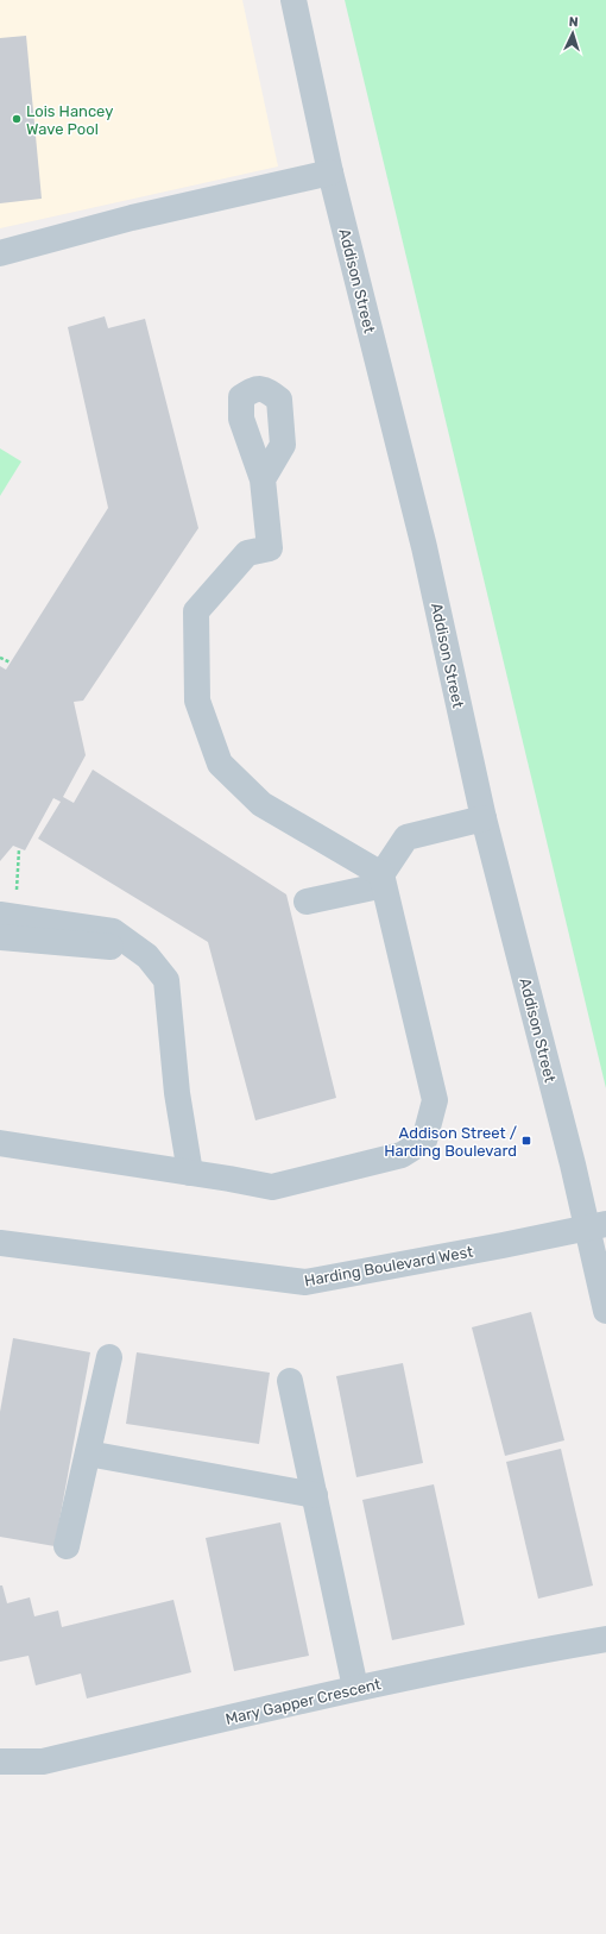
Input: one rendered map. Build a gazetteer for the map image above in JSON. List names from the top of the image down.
{
  "streets": {
    "street": ["Addison Street", "Harding Boulevard West", "Mary Gapper Crescent"]
  },
  "crossings": [
    ["Addison Street", "Harding Boulevard West"]
  ],
  "places": {
    "other": ["Lois Hancey Wave Pool"],
    "transit": ["Addison Street / Harding Boulevard"]
  },
  "north": "top"
}
